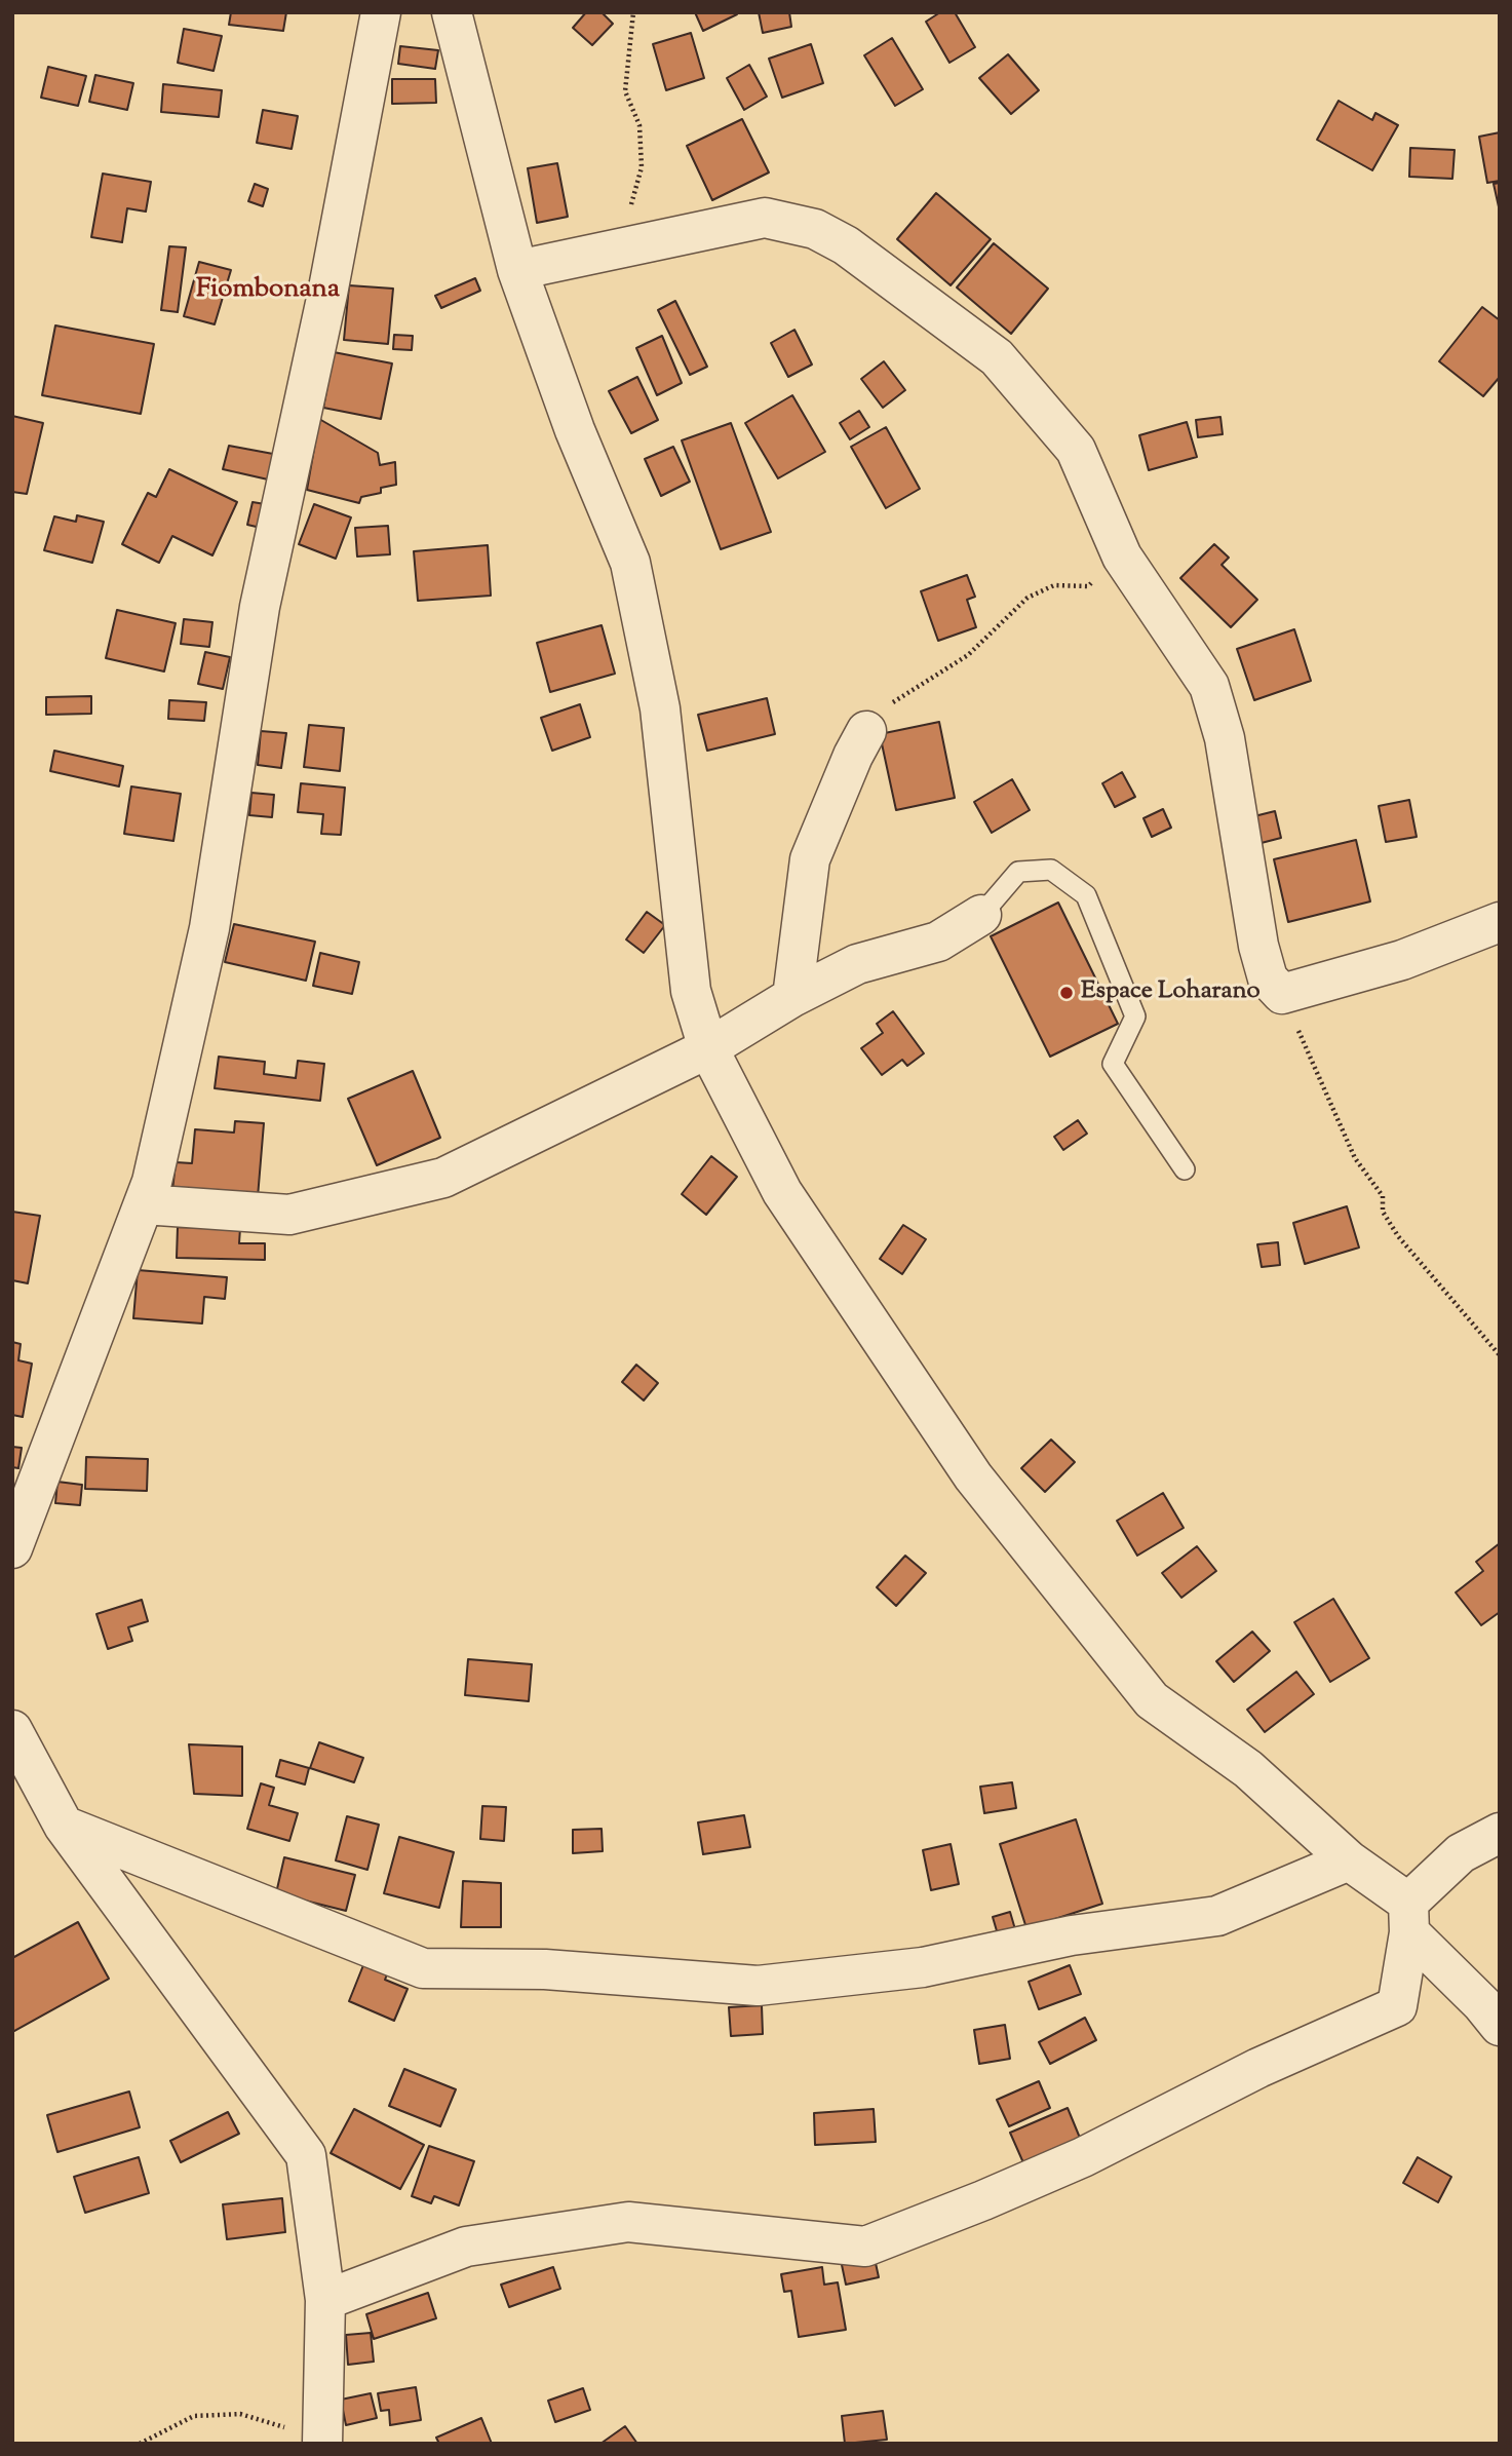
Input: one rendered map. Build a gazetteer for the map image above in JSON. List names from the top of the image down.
{
  "districts": ["Fiombonana"],
  "places": ["Espace Loharano"]
}
